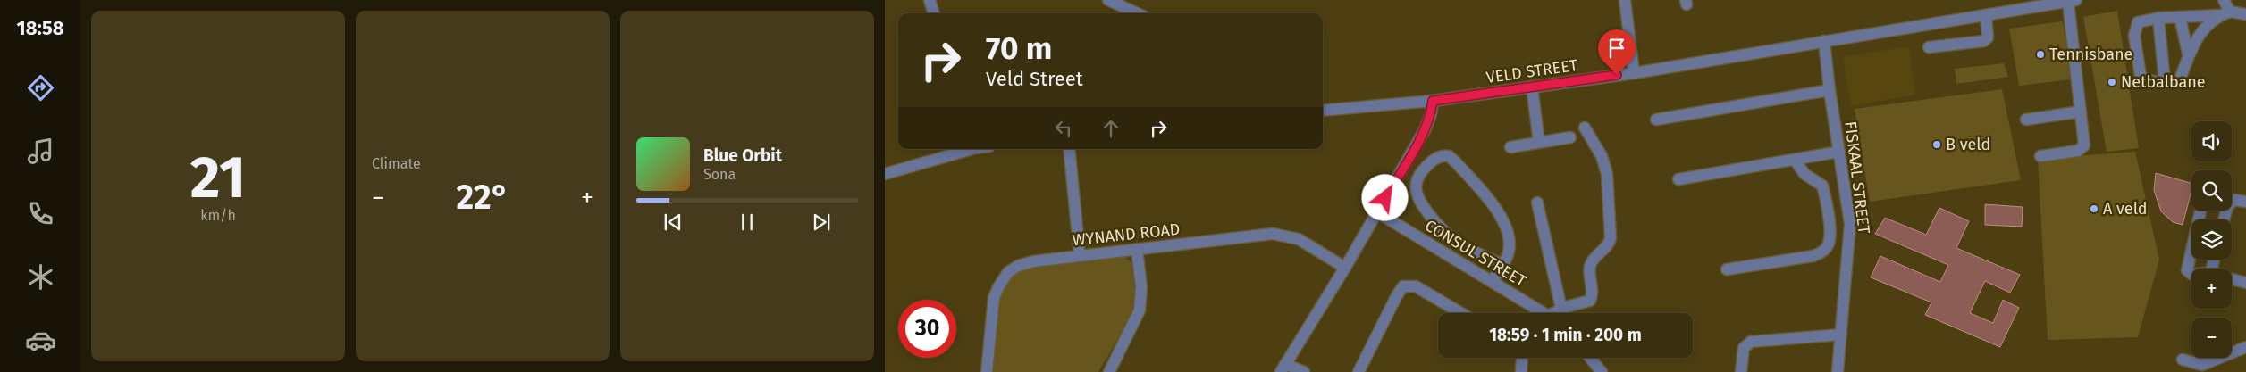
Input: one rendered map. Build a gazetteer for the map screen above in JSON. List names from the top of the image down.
{
  "streets": {
    "street": [
      "VELD STREET",
      "FISKAAL STREET",
      "WYNAND ROAD",
      "CONSUL STREET"
    ]
  },
  "crossings": [
    ["VELD STREET", "FISKAAL STREET"]
  ],
  "places": [
    "Tennisbane",
    "Netbalbane",
    "B veld",
    "A veld"
  ],
  "page": {
    "tabs": "18:58",
    "tile": [
      ["21", "km/h"],
      "Climate"
    ],
    "turn": ["70 m", "Veld Street"],
    "map_buttons": ["+", "−"],
    "song": ["Blue Orbit", "Sona"],
    "heat": ["−", "22°", "+"],
    "limit": "30",
    "trip": "18:59 · 1 min · 200 m"
  }
}
